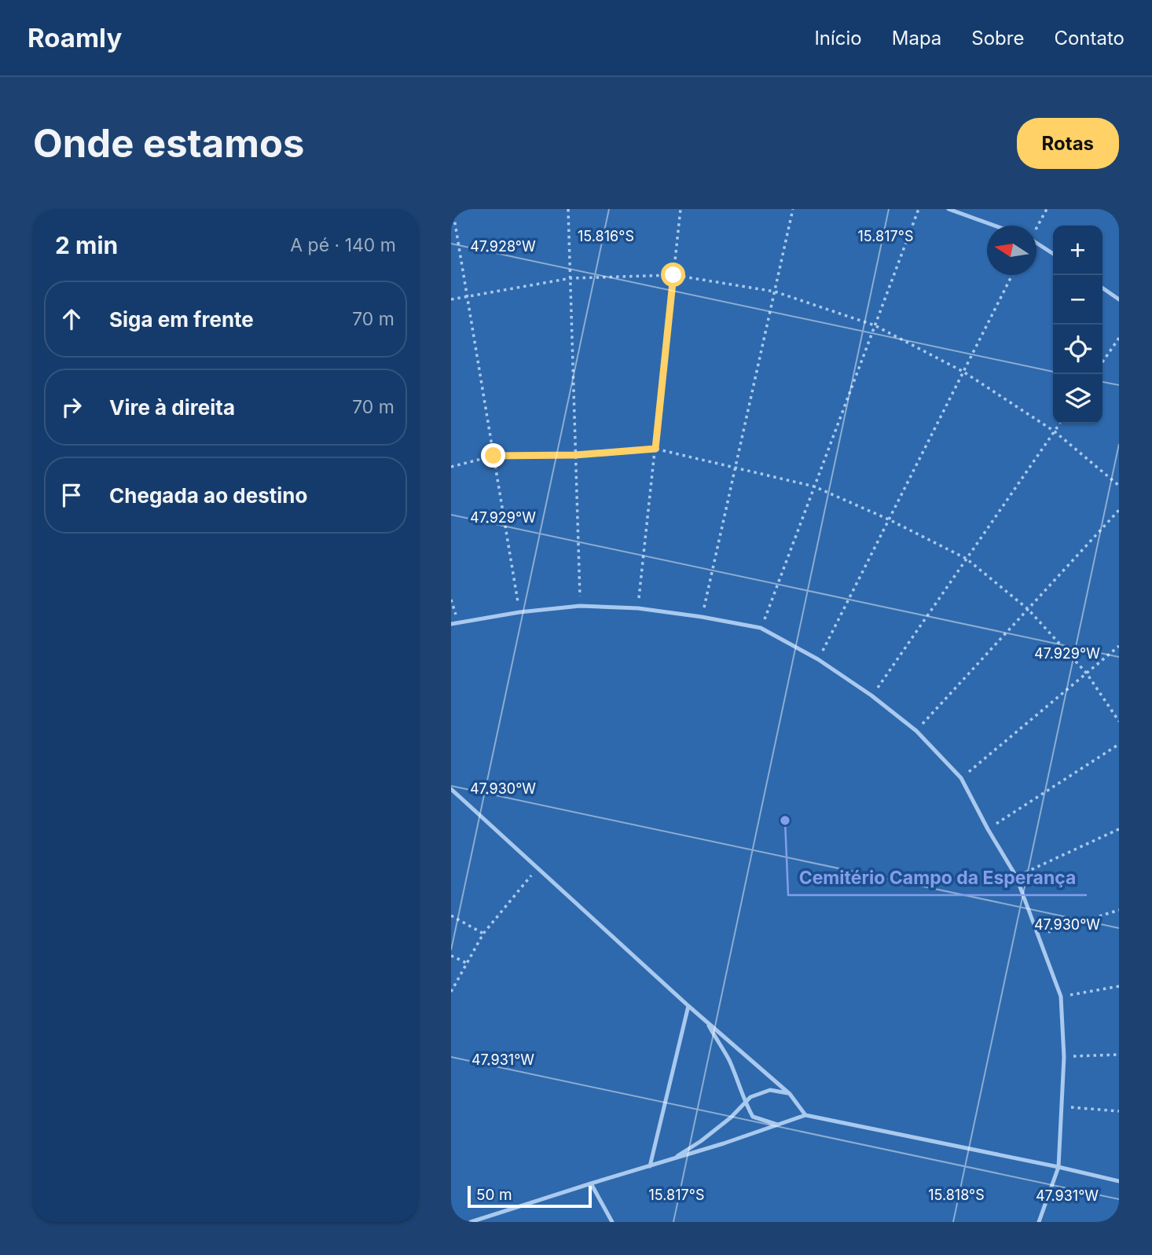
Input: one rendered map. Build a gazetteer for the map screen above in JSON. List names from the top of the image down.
{
  "places": ["Cemitério Campo da Esperança"],
  "scale_bar": "50 m",
  "north": "left",
  "page": {
    "header": "Roamly",
    "nav": [
      "Início",
      "Mapa",
      "Sobre",
      "Contato"
    ],
    "buttons": "Rotas",
    "title": "Onde estamos",
    "heading": ["2 min", "A pé · 140 m"],
    "map_buttons": ["+", "−"],
    "list": [
      ["Siga em frente", "70 m"],
      ["Vire à direita", "70 m"],
      "Chegada ao destino"
    ],
    "scale": "50 m"
  },
  "coordinates": [
    "15.816°S",
    "15.817°S",
    "47.928°W",
    "47.929°W",
    "47.930°W",
    "47.931°W",
    "15.818°S"
  ]
}
